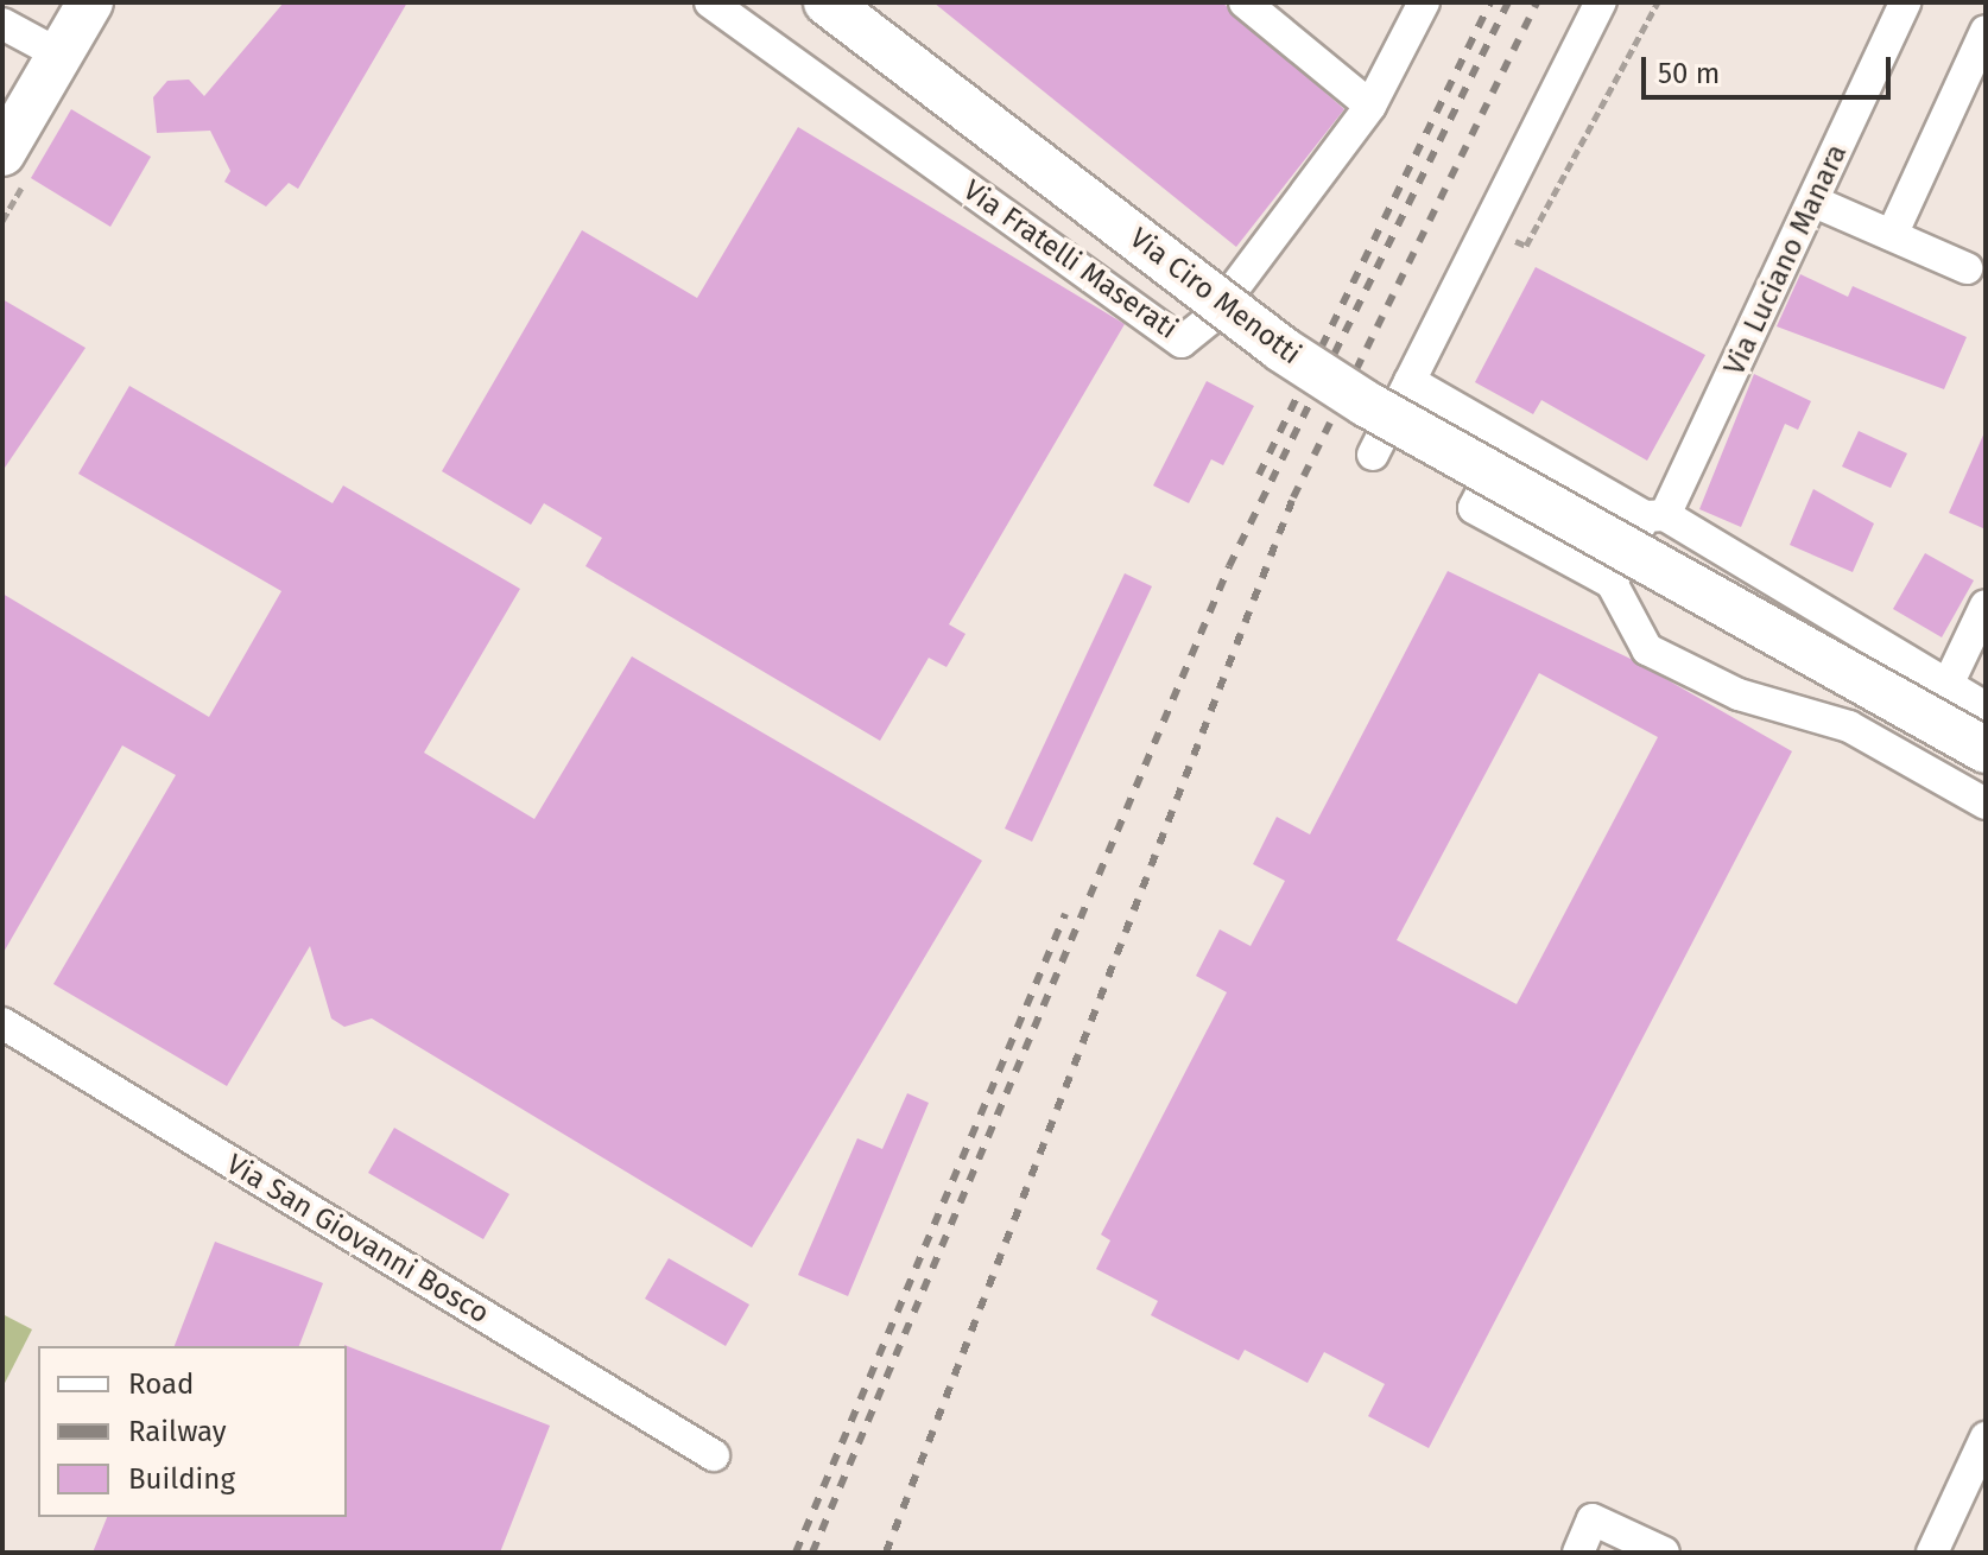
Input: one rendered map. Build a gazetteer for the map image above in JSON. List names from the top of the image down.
{
  "streets": {
    "main road": ["Via Ciro Menotti"],
    "street": ["Via Fratelli Maserati", "Via Luciano Manara", "Via San Giovanni Bosco"]
  },
  "legend": ["Road", "Railway", "Building"],
  "scale_bar": "50 m"
}
